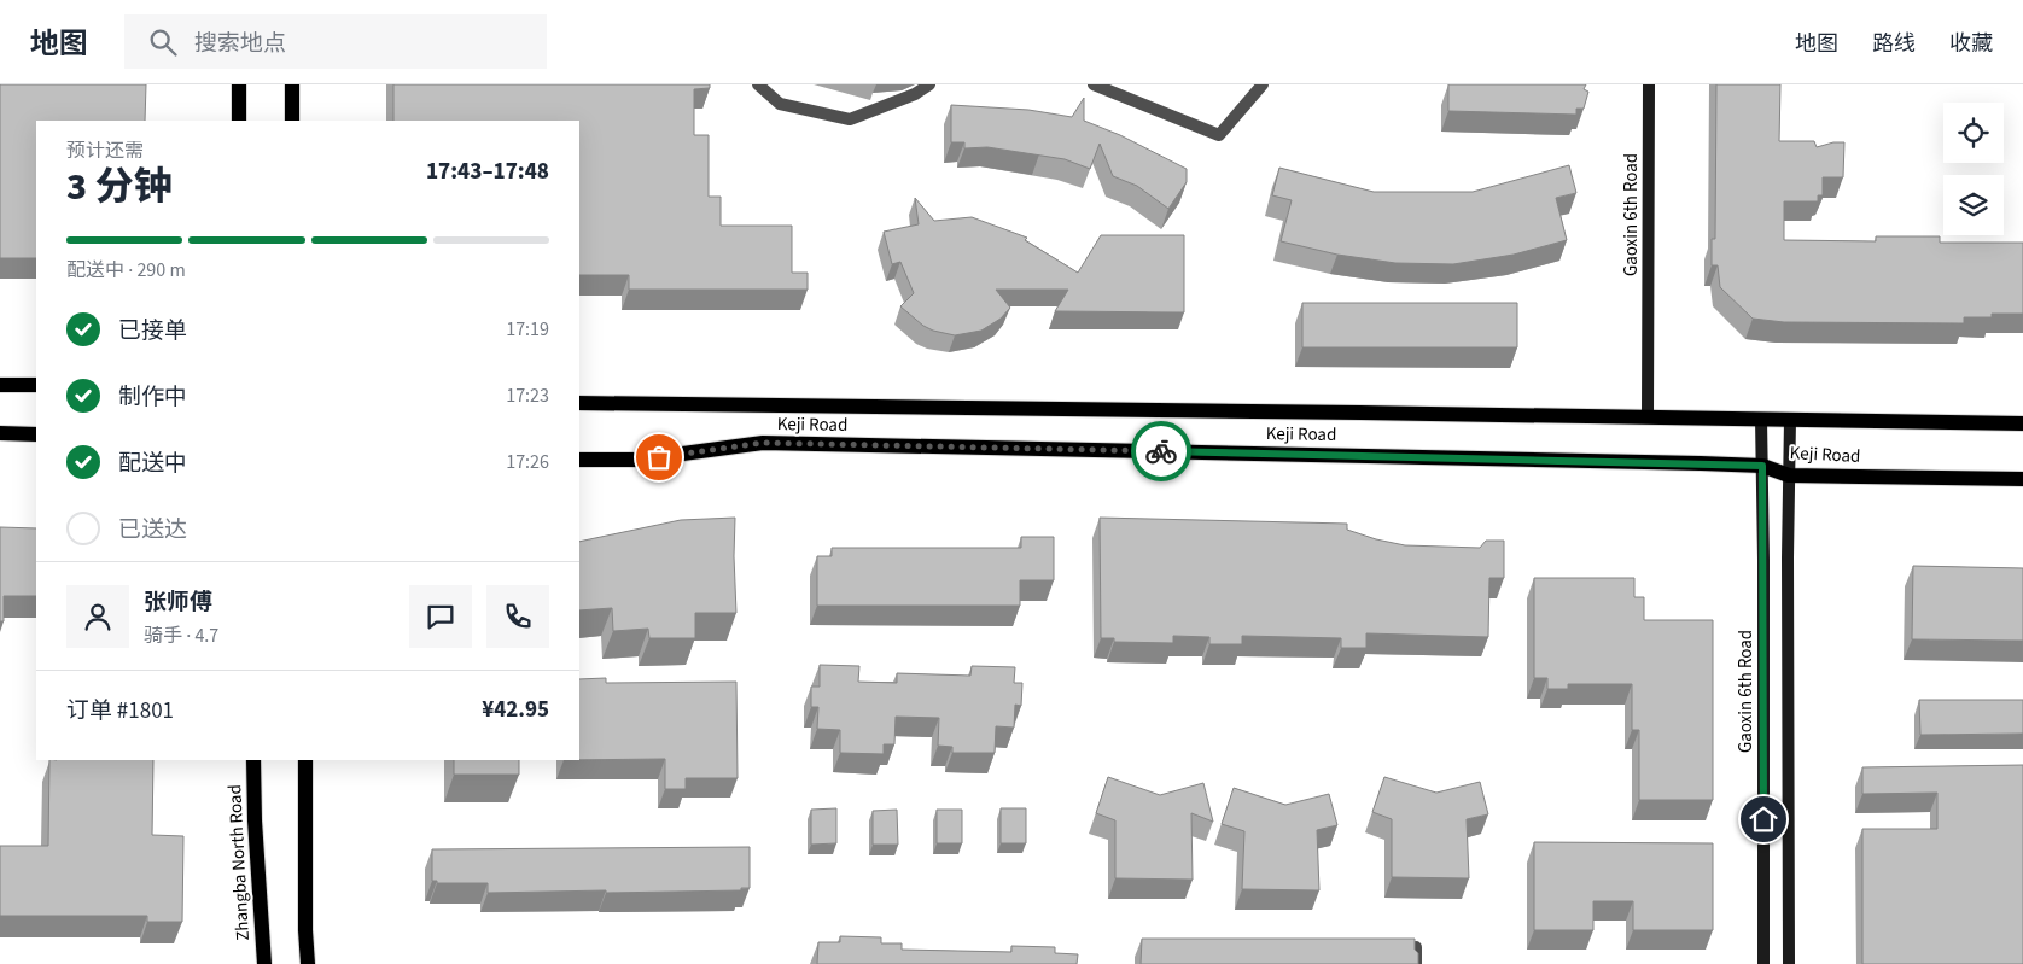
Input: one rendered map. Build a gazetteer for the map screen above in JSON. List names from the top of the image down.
{
  "streets": {
    "main road": ["Keji Road", "Zhangba North Road"],
    "street": ["Gaoxin 6th Road"]
  },
  "crossings": [
    ["Gaoxin 6th Road", "Keji Road"]
  ],
  "page": {
    "header": "地图",
    "search": "搜索地点",
    "nav": ["地图", "路线", "收藏"],
    "heading": ["3 分钟", "预计还需", "17:43–17:48"],
    "panel": [
      "张师傅",
      "骑手 · 4.7",
      "订单 #1801",
      "¥42.95"
    ],
    "bar": "配送中 · 290 m",
    "list": [
      ["已接单", "17:19"],
      ["制作中", "17:23"],
      ["配送中", "17:26"],
      "已送达"
    ]
  }
}
